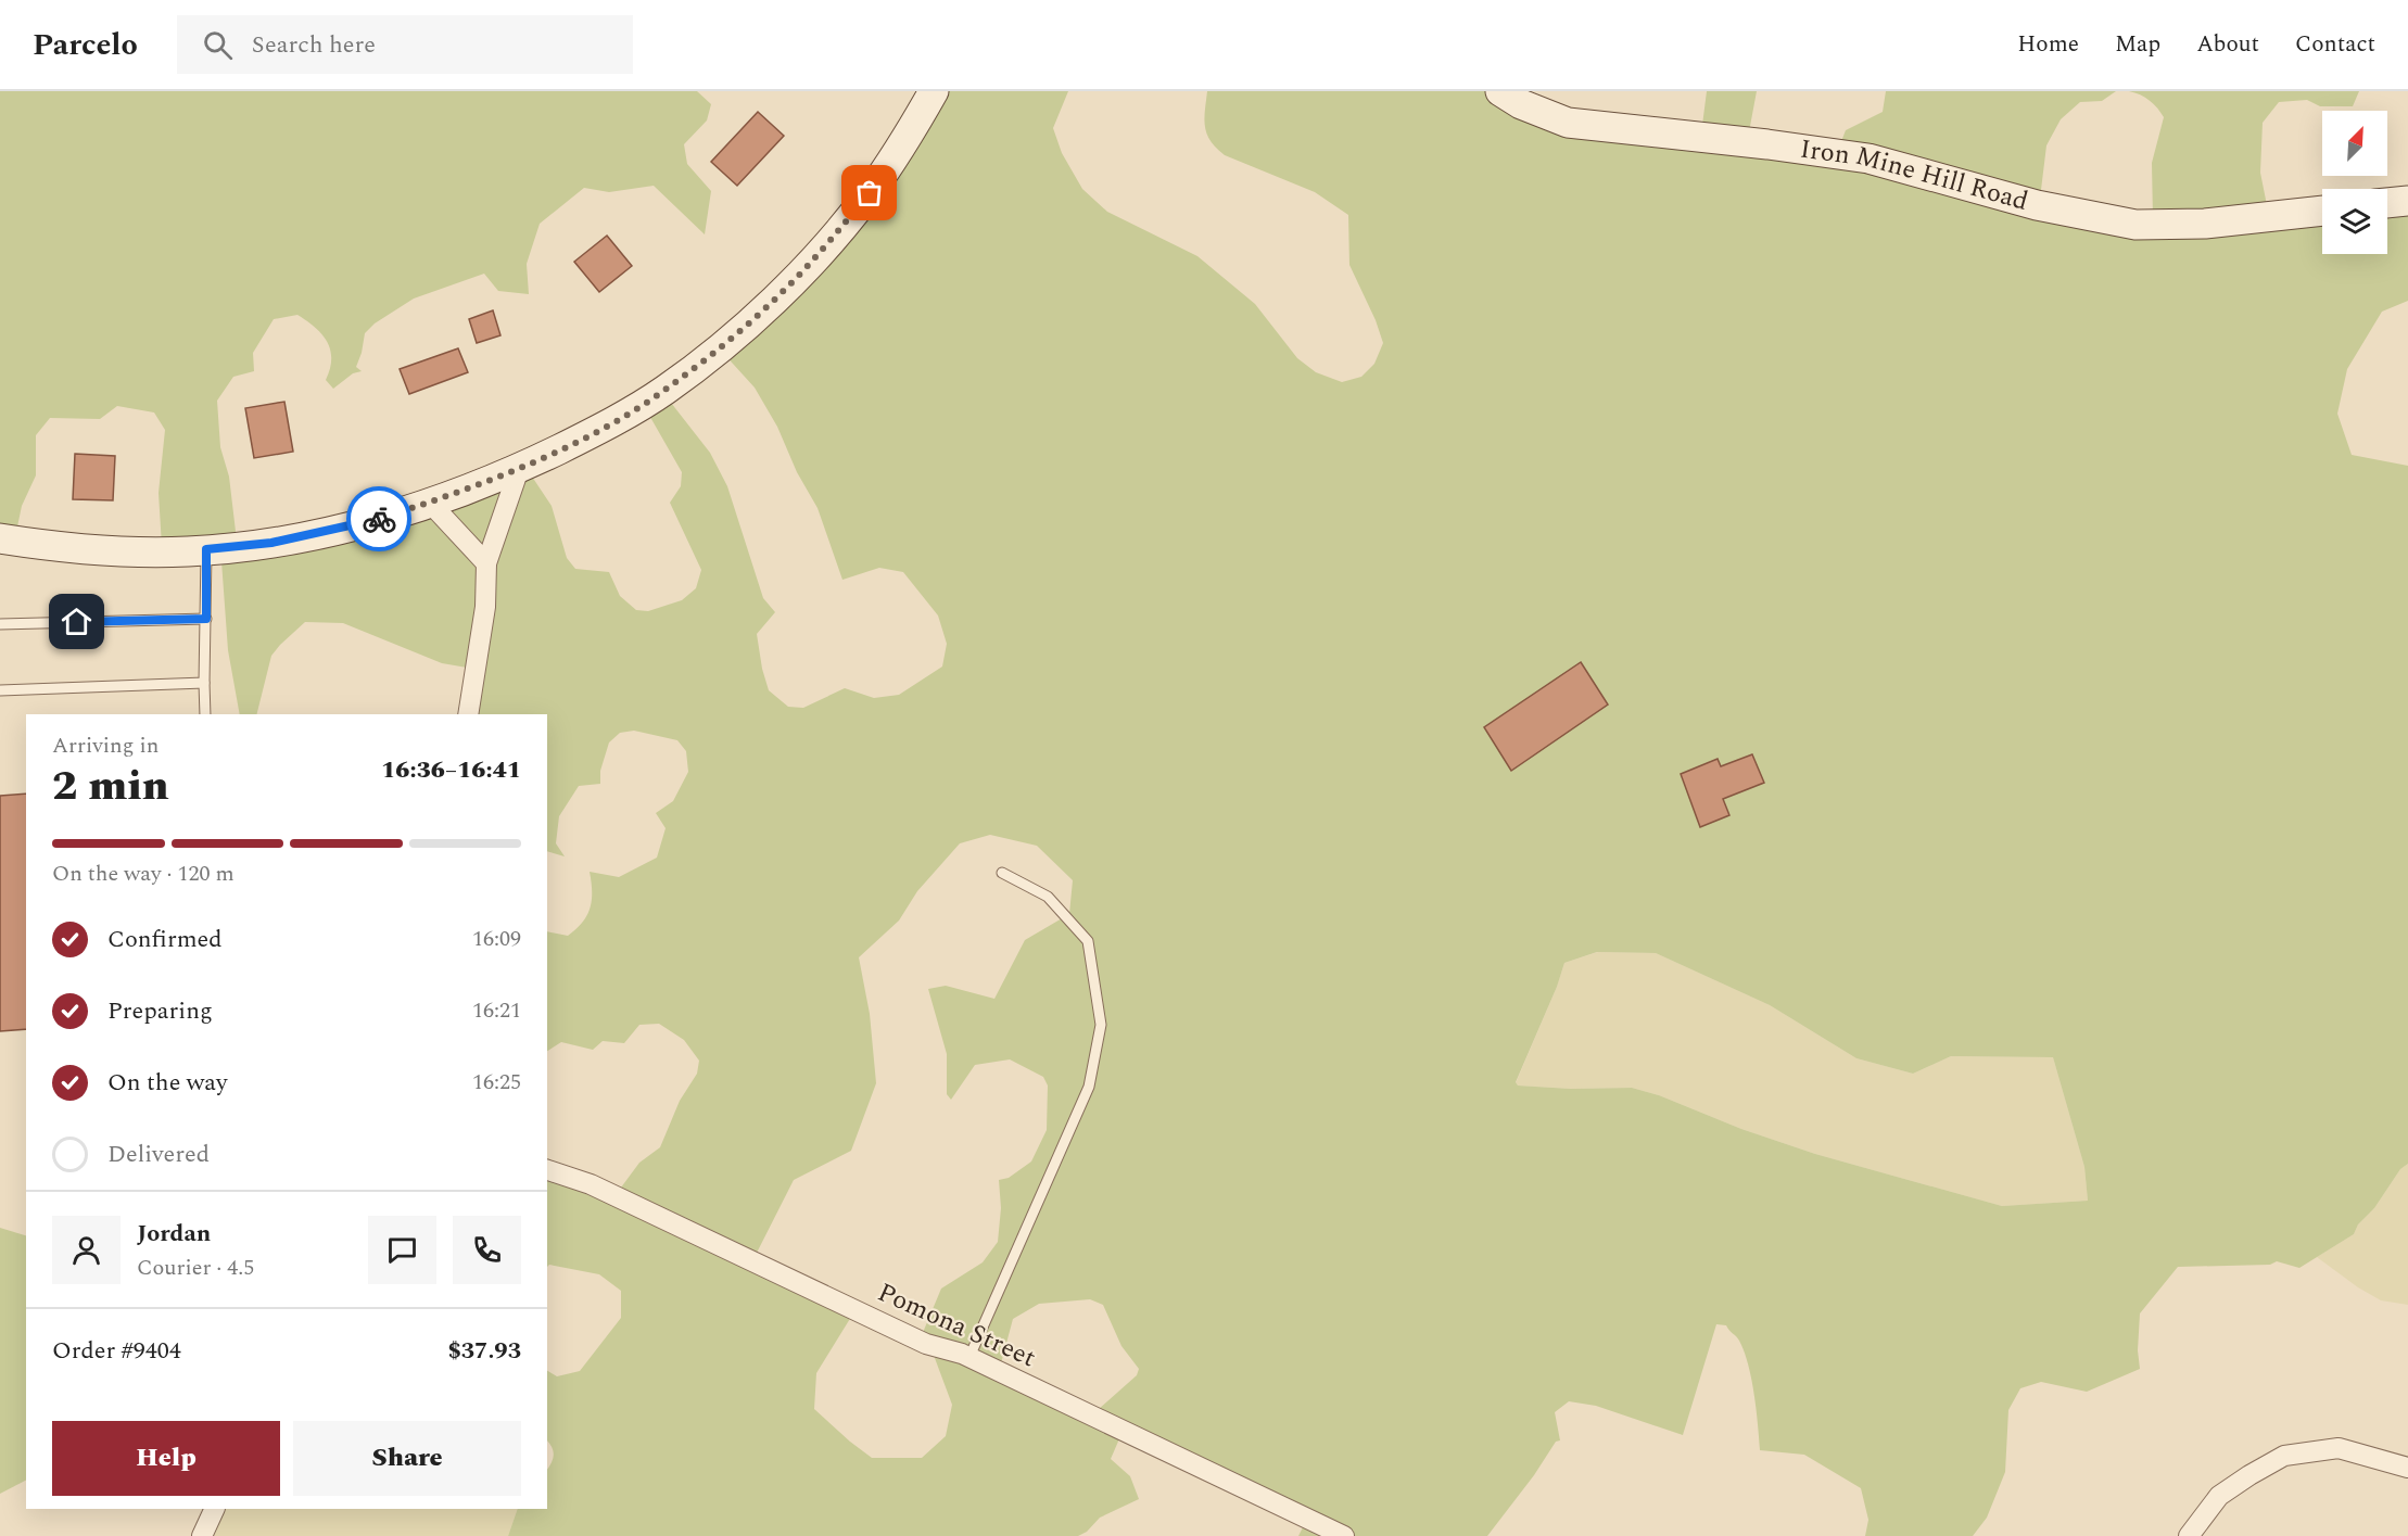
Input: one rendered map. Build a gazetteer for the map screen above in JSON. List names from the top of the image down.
{
  "streets": {
    "main road": ["Iron Mine Hill Road"],
    "street": ["Pomona Street"]
  },
  "north": "top right",
  "page": {
    "header": "Parcelo",
    "search": "Search here",
    "nav": [
      "Home",
      "Map",
      "About",
      "Contact"
    ],
    "heading": ["2 min", "Arriving in", "16:36–16:41"],
    "panel": [
      "Jordan",
      "Courier · 4.5",
      "Order #9404",
      "$37.93"
    ],
    "bar": "On the way · 120 m",
    "list": [
      ["Confirmed", "16:09"],
      ["Preparing", "16:21"],
      ["On the way", "16:25"],
      "Delivered"
    ],
    "buttons": ["Help", "Share"]
  }
}
